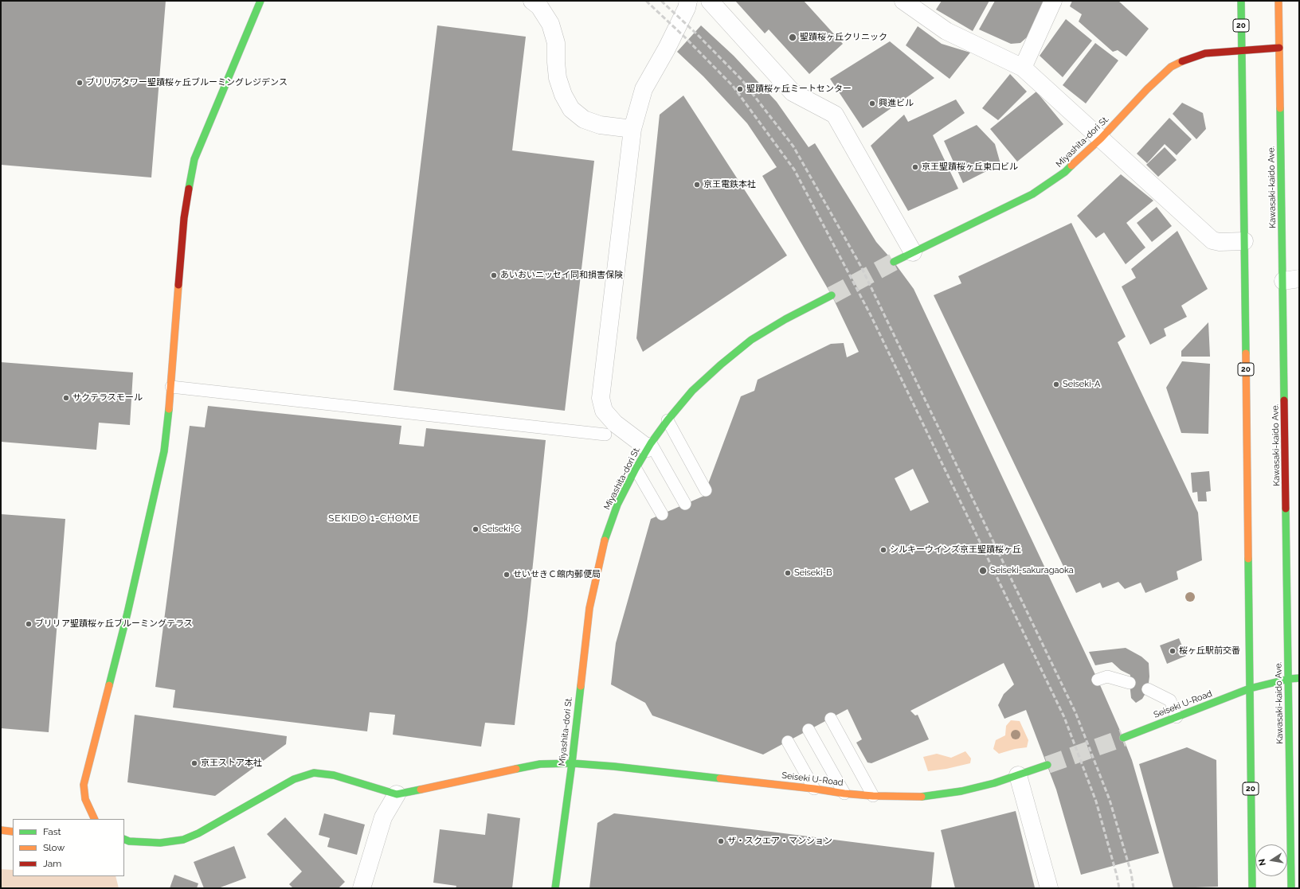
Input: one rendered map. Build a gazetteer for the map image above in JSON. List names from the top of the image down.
{
  "streets": {
    "street": [
      "20",
      "Miyashita-dori St.",
      "Kawasaki-kaido Ave.",
      "Seiseki U-Road"
    ]
  },
  "crossings": [
    ["20", "Miyashita-dori St."],
    ["20", "Seiseki U-Road"],
    ["Miyashita-dori St.", "Kawasaki-kaido Ave."],
    ["Miyashita-dori St.", "Seiseki U-Road"],
    ["Kawasaki-kaido Ave.", "Seiseki U-Road"]
  ],
  "districts": ["SEKIDO 1-CHOME"],
  "places": [
    "聖蹟桜ヶ丘クリニック",
    "ブリリアタワー聖蹟桜ヶ丘ブルーミングレジデンス",
    "聖蹟桜ヶ丘ミートセンター",
    "興進ビル",
    "京王聖蹟桜ヶ丘東口ビル",
    "京王電鉄本社",
    "あいおいニッセイ同和損害保険",
    "Seiseki-A",
    "サクテラスモール",
    "Seiseki-C",
    "シルキーウインズ京王聖蹟桜ヶ丘",
    "Seiseki-sakuragaoka",
    "Seiseki-B",
    "せいせきＣ館内郵便局",
    "ブリリア聖蹟桜ヶ丘ブルーミングテラス",
    "桜ヶ丘駅前交番",
    "京王ストア本社",
    "ザ・スクエア・マンション"
  ],
  "legend": ["Fast", "Slow", "Jam"],
  "north": "left"
}
